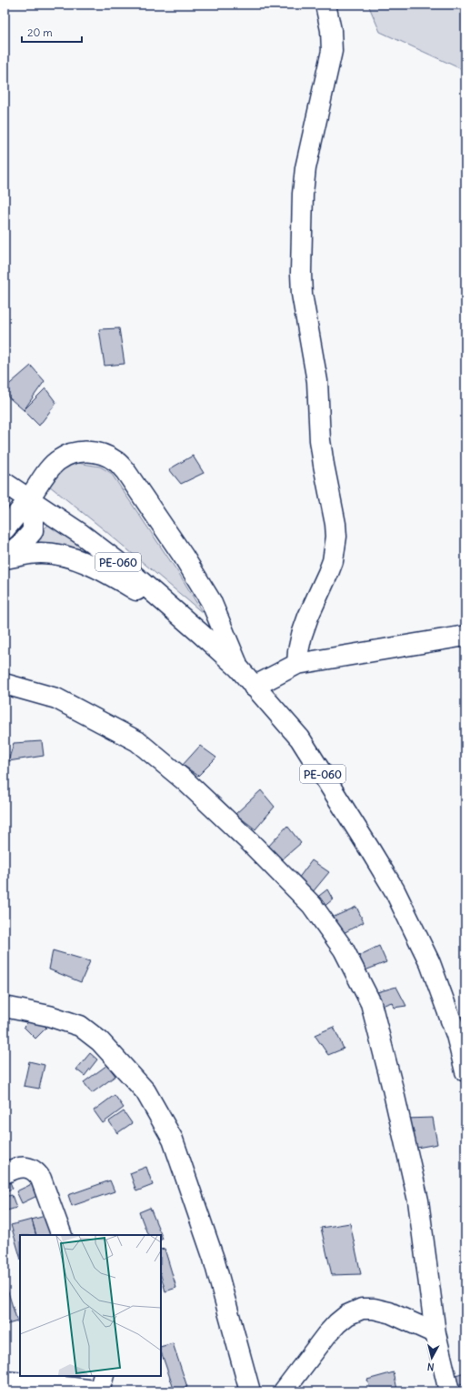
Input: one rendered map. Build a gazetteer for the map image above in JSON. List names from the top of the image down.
{
  "streets": {
    "street": ["PE-060"]
  },
  "scale_bar": "20 m",
  "north": "bottom"
}
